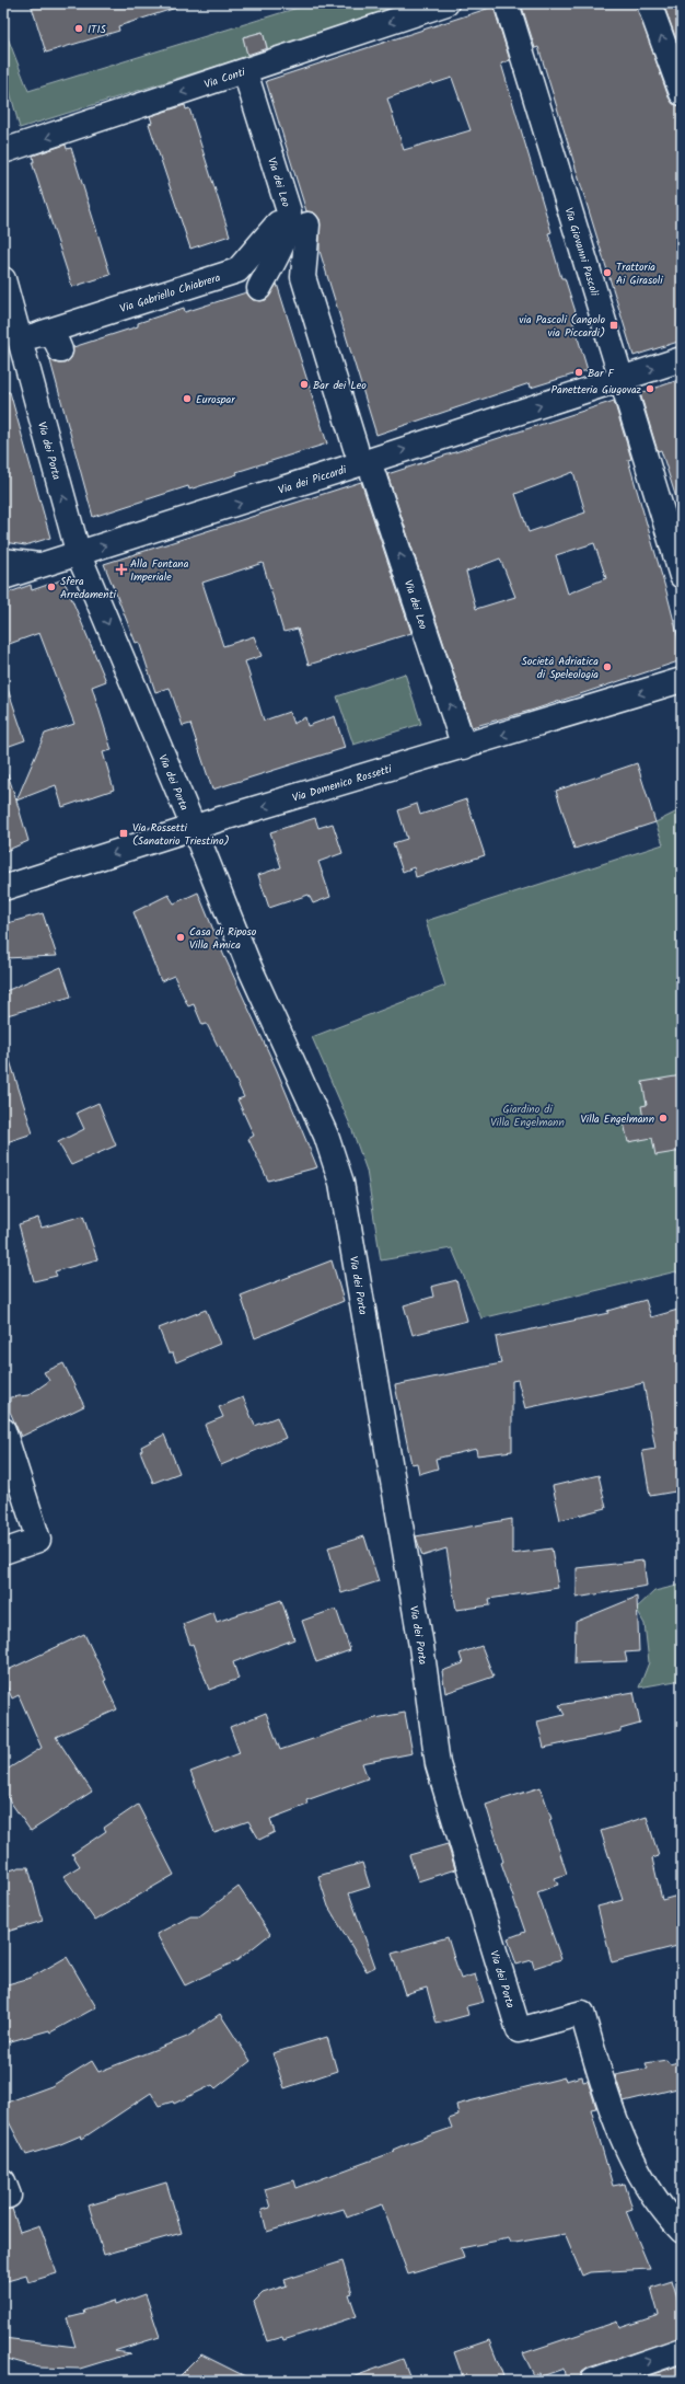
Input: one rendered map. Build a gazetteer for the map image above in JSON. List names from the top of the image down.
{
  "streets": {
    "street": [
      "Via Conti",
      "Via dei Leo",
      "Via Giovanni Pascoli",
      "Via Gabriello Chiabrera",
      "Via dei Porta",
      "Via dei Piccardi",
      "Via Domenico Rossetti"
    ]
  },
  "crossings": [
    ["Via Conti", "Via dei Leo"],
    ["Via dei Leo", "Via dei Piccardi"],
    ["Via dei Leo", "Via Domenico Rossetti"],
    ["Via Giovanni Pascoli", "Via dei Piccardi"],
    ["Via Gabriello Chiabrera", "Via dei Porta"],
    ["Via dei Porta", "Via dei Piccardi"],
    ["Via dei Porta", "Via Domenico Rossetti"]
  ],
  "one_way": [
    "Via Conti",
    "Via dei Leo",
    "Via dei Piccardi",
    "Via Domenico Rossetti"
  ],
  "parks": ["Giardino di Villa Engelmann"],
  "places": {
    "other": [
      "ITIS",
      "Trattoria Ai Girasoli",
      "Bar F",
      "Bar dei Leo",
      "Panetteria Giugovaz",
      "Eurospar",
      "Sfera Arredamenti",
      "Società Adriatica di Speleologia",
      "Casa di Riposo Villa Amica",
      "Villa Engelmann"
    ],
    "transit": ["via Pascoli (angolo via Piccardi)", "Via Rossetti (Sanatorio Triestino)"],
    "health": ["Alla Fontana Imperiale"]
  }
}
